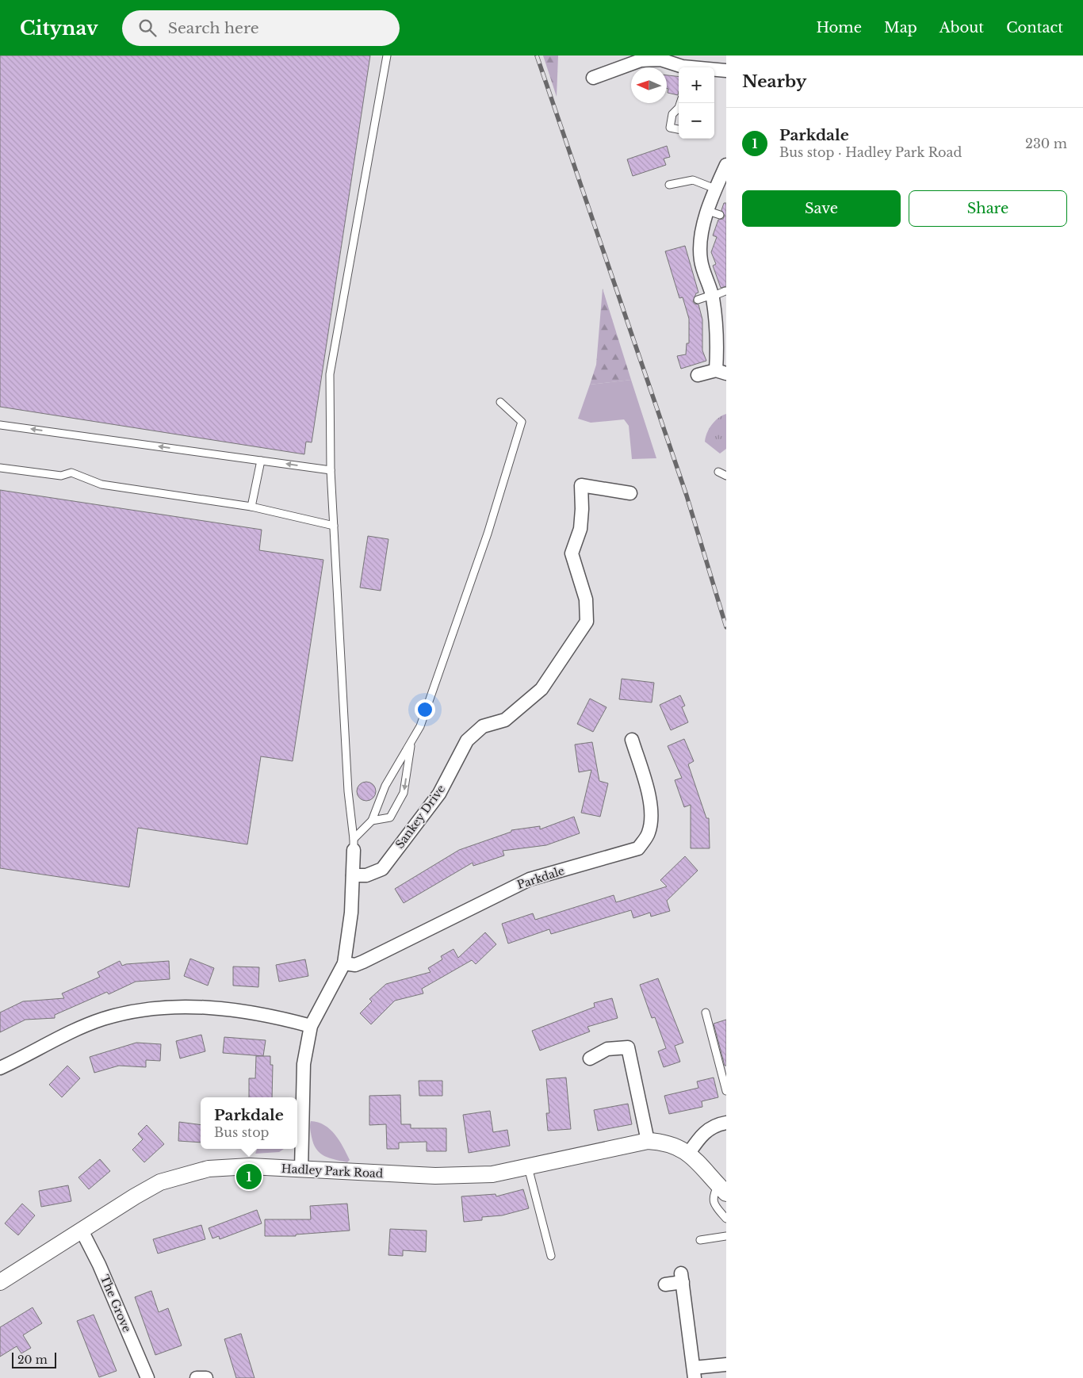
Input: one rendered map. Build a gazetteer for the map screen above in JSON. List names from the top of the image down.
{
  "streets": {
    "street": [
      "Sankey Drive",
      "Parkdale",
      "Hadley Park Road",
      "The Grove"
    ]
  },
  "crossings": [
    ["Hadley Park Road", "The Grove"]
  ],
  "scale_bar": "20 m",
  "north": "left",
  "page": {
    "header": "Citynav",
    "search": "Search here",
    "nav": [
      "Home",
      "Map",
      "About",
      "Contact"
    ],
    "heading": "Nearby",
    "map_buttons": ["+", "−"],
    "list": [
      {
        "mark": "1",
        "name": "Parkdale",
        "note": "Bus stop · Hadley Park Road",
        "value": "230 m"
      }
    ],
    "buttons": ["Save", "Share"],
    "popup": ["Parkdale", "Bus stop"],
    "pins": "1",
    "scale": "20 m"
  }
}
